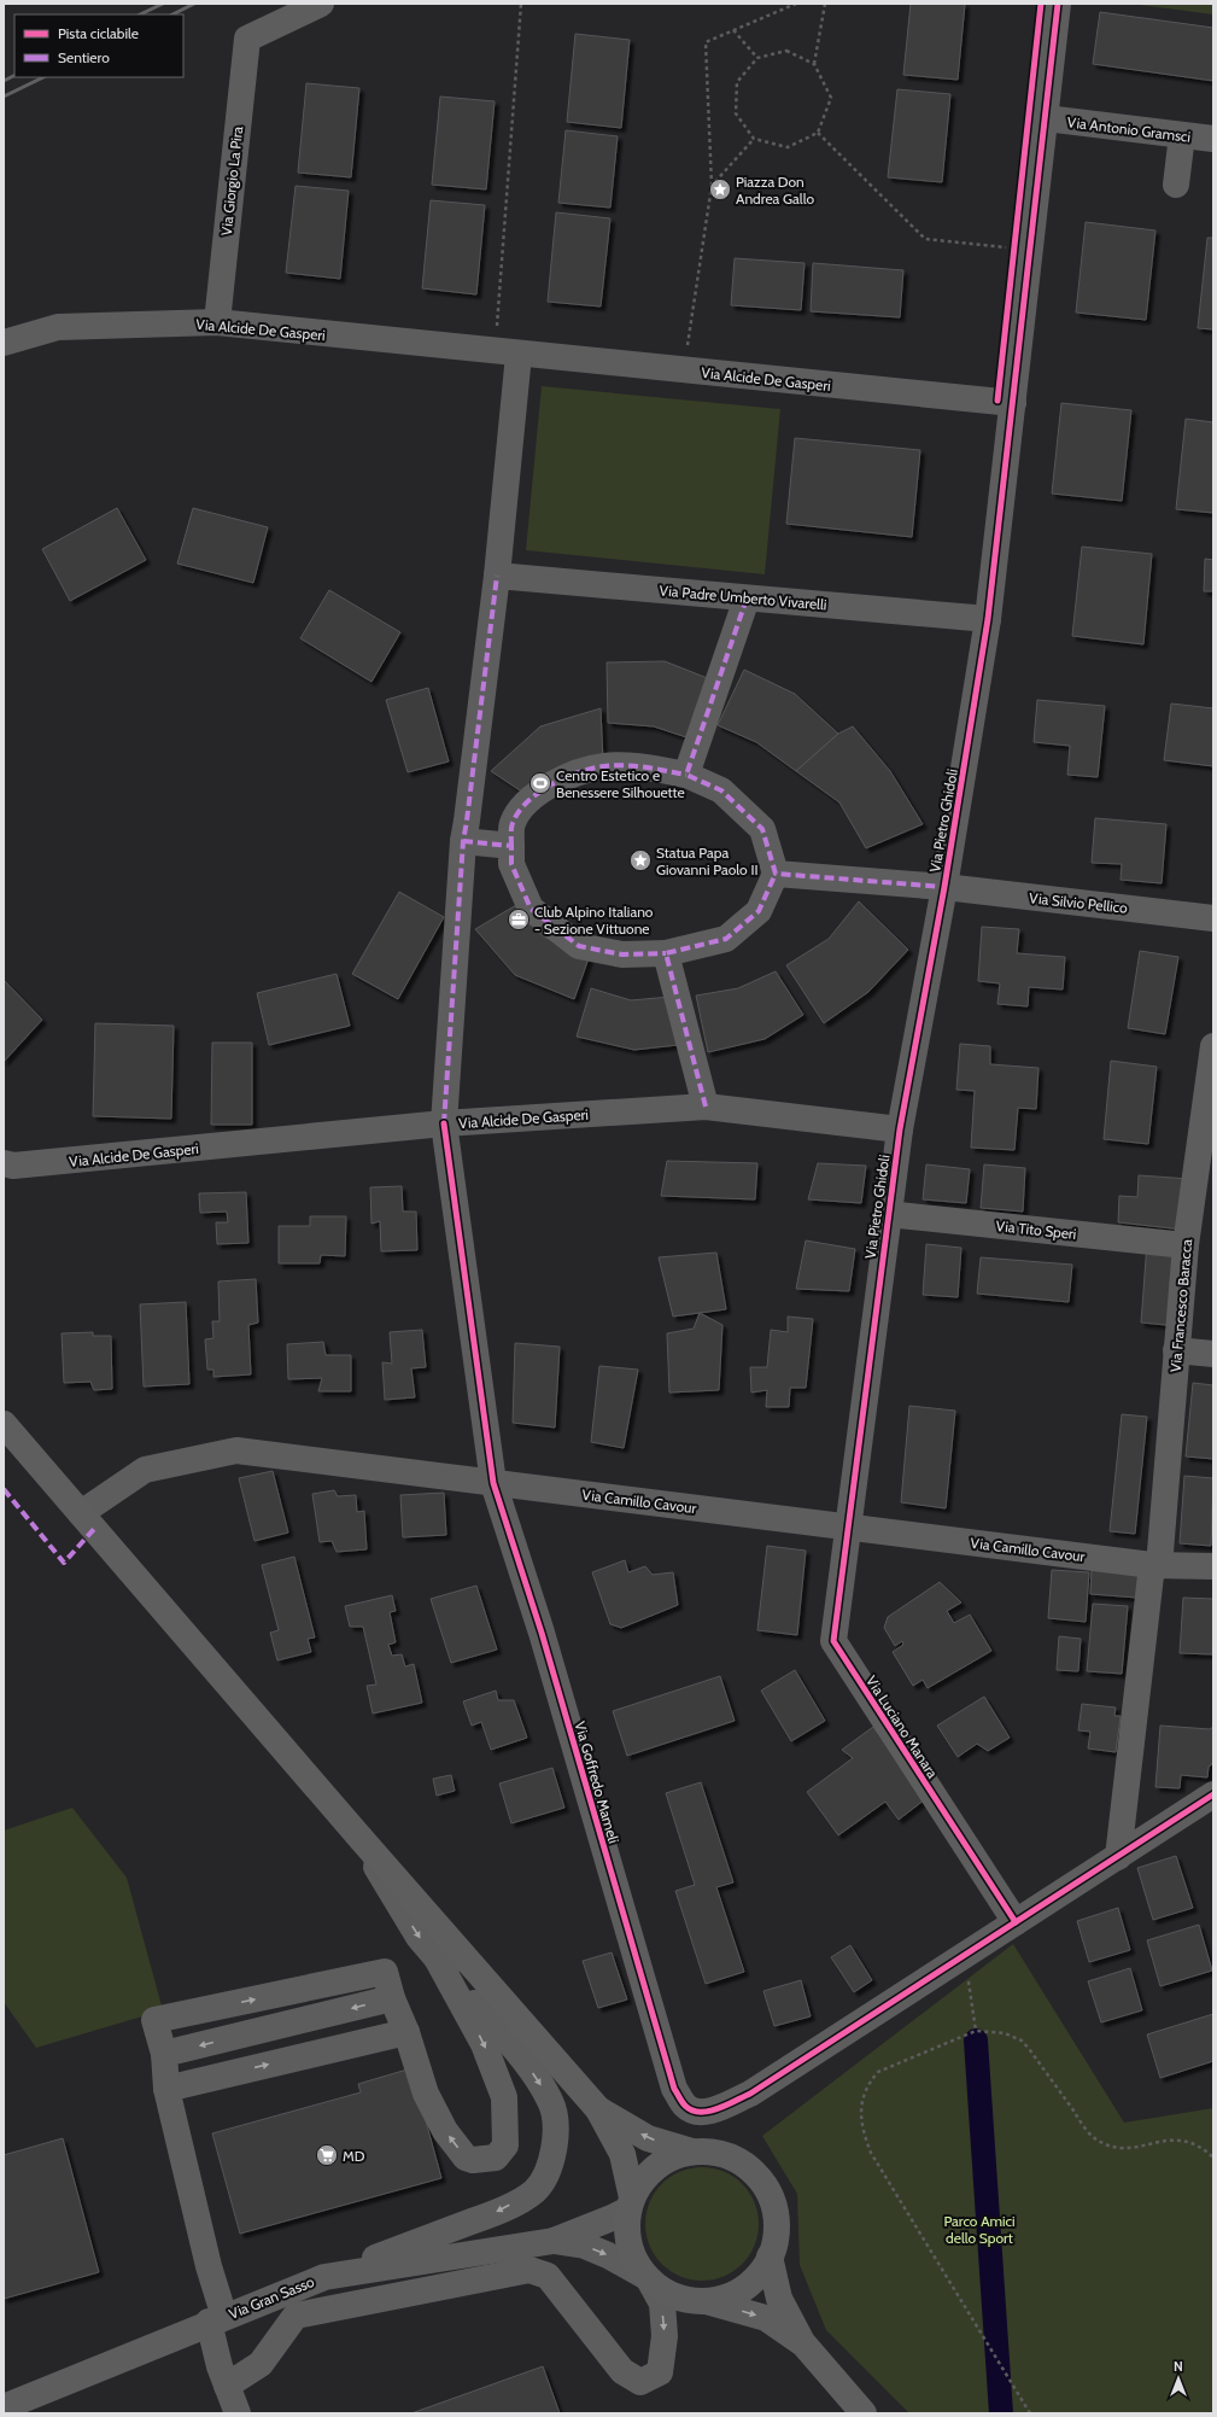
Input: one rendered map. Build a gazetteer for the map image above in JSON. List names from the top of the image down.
{
  "streets": {
    "street": [
      "Via Antonio Gramsci",
      "Via Giorgio La Pira",
      "Via Alcide De Gasperi",
      "Via Padre Umberto Vivarelli",
      "Via Pietro Ghidoli",
      "Via Silvio Pellico",
      "Via Tito Speri",
      "Via Francesco Baracca",
      "Via Camillo Cavour",
      "Via Luciano Manara",
      "Via Goffredo Mameli",
      "Via Gran Sasso"
    ]
  },
  "crossings": [
    ["Via Antonio Gramsci", "Via Pietro Ghidoli"],
    ["Via Giorgio La Pira", "Via Alcide De Gasperi"],
    ["Via Alcide De Gasperi", "Via Pietro Ghidoli"],
    ["Via Alcide De Gasperi", "Via Goffredo Mameli"],
    ["Via Padre Umberto Vivarelli", "Via Pietro Ghidoli"],
    ["Via Padre Umberto Vivarelli", "Via Goffredo Mameli"],
    ["Via Pietro Ghidoli", "Via Silvio Pellico"],
    ["Via Pietro Ghidoli", "Via Tito Speri"],
    ["Via Pietro Ghidoli", "Via Camillo Cavour"],
    ["Via Pietro Ghidoli", "Via Luciano Manara"],
    ["Via Tito Speri", "Via Francesco Baracca"],
    ["Via Francesco Baracca", "Via Camillo Cavour"],
    ["Via Camillo Cavour", "Via Luciano Manara"],
    ["Via Camillo Cavour", "Via Goffredo Mameli"]
  ],
  "parks": ["Parco Amici dello Sport"],
  "places": {
    "place": ["Piazza Don Andrea Gallo", "Statua Papa Giovanni Paolo II"],
    "sports": ["Centro Estetico e Benessere Silhouette"],
    "office": ["Club Alpino Italiano - Sezione Vittuone"],
    "supermarket": ["MD"]
  },
  "legend": ["Pista ciclabile", "Sentiero"],
  "north": "top"
}
